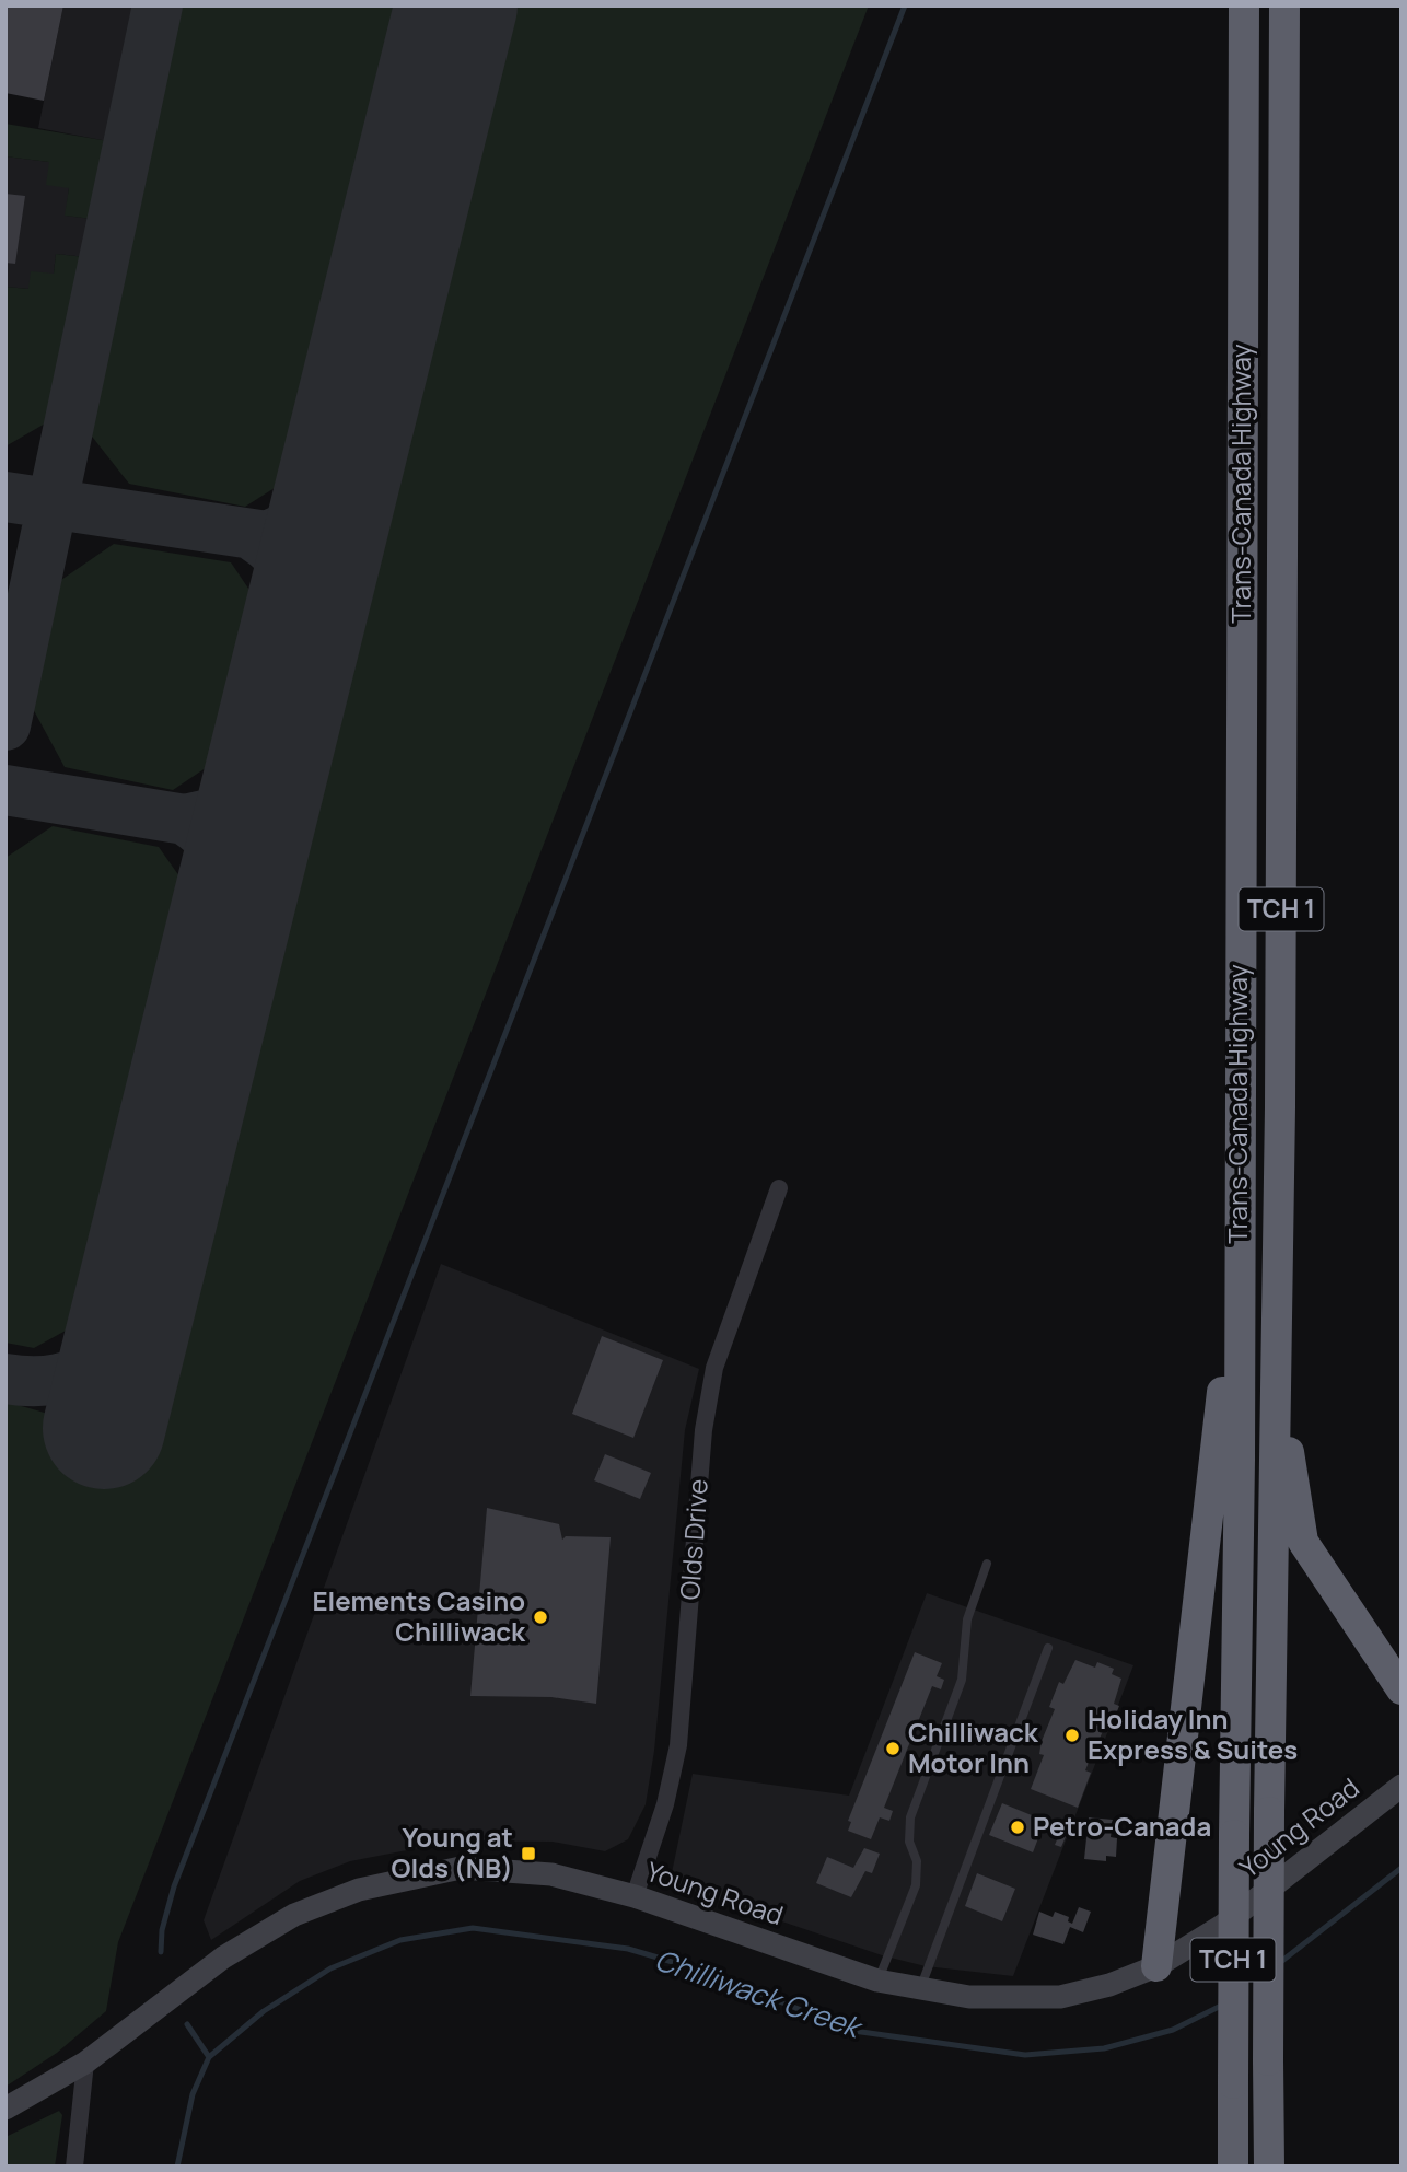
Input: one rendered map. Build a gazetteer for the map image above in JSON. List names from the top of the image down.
{
  "streets": {
    "highway": ["Trans-Canada Highway", "TCH 1"],
    "main road": ["Young Road"],
    "street": ["Olds Drive"]
  },
  "crossings": [
    ["Olds Drive", "Young Road"]
  ],
  "water": ["Chilliwack Creek"],
  "places": {
    "other": [
      "Elements Casino Chilliwack",
      "Holiday Inn Express & Suites",
      "Chilliwack Motor Inn",
      "Petro-Canada"
    ],
    "transit": ["Young at Olds (NB)"]
  }
}
